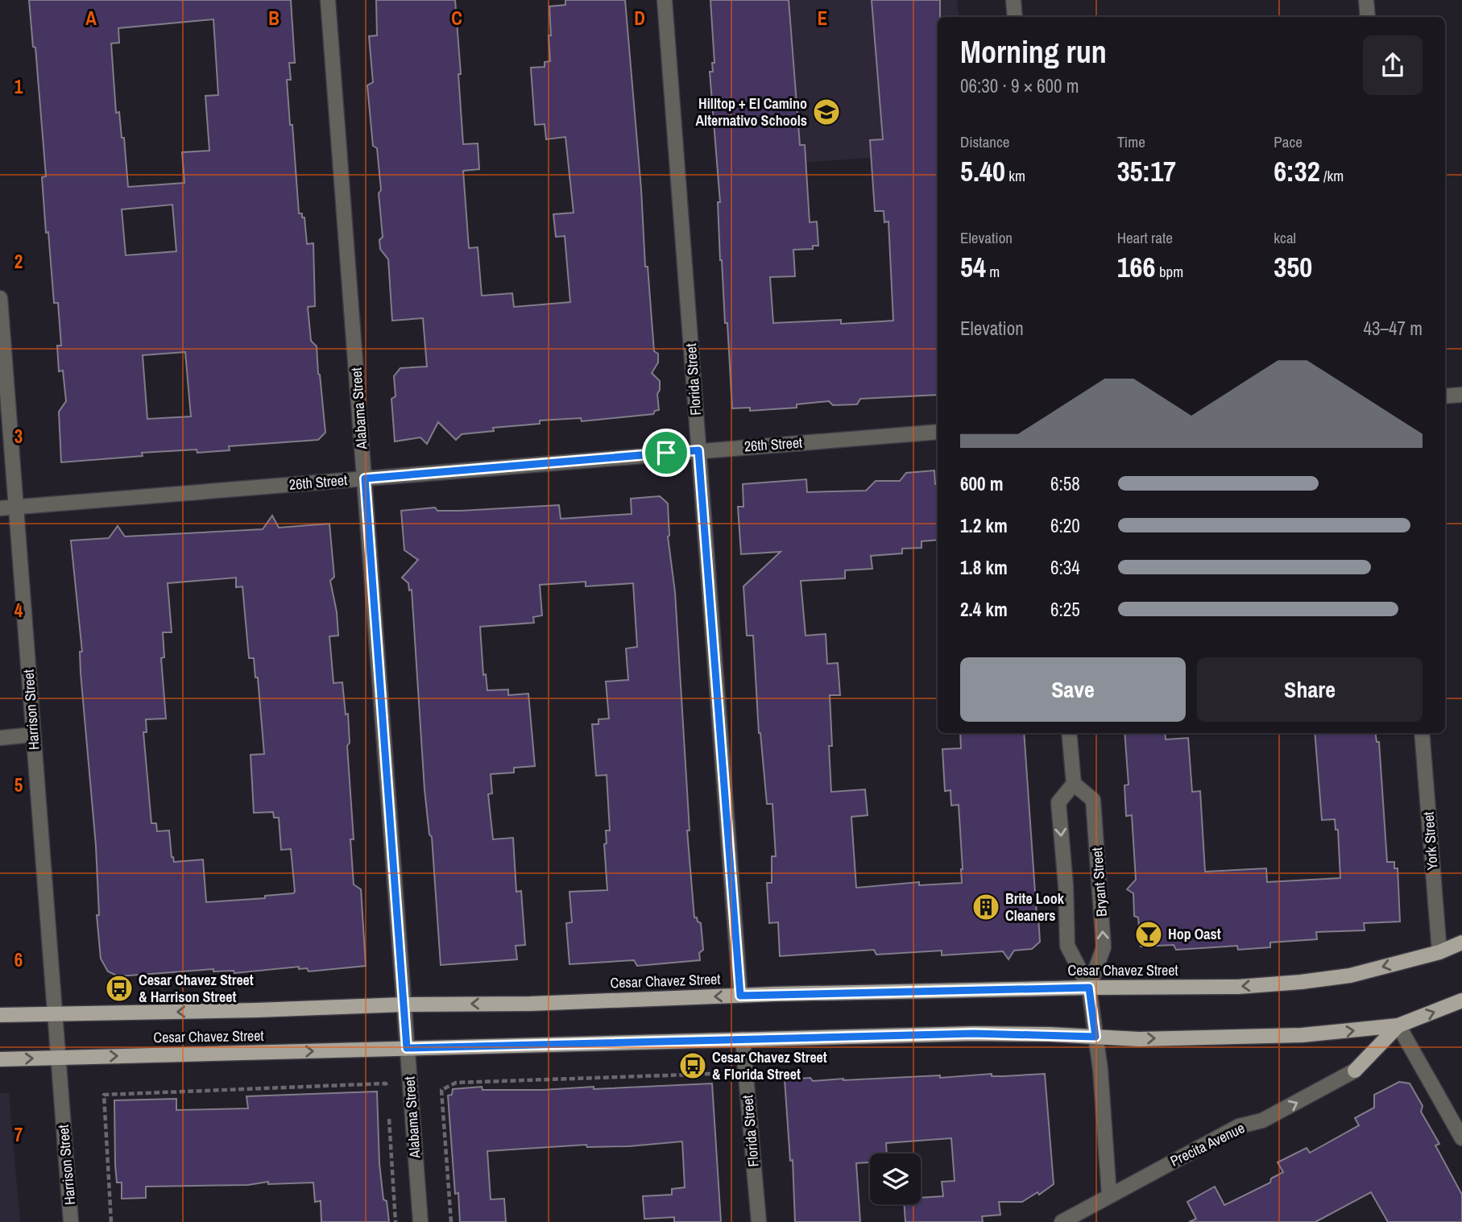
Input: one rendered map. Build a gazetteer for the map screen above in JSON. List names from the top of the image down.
{
  "streets": {
    "main road": ["Cesar Chavez Street"],
    "street": [
      "Florida Street",
      "Alabama Street",
      "26th Street",
      "Harrison Street",
      "York Street",
      "Bryant Street",
      "Precita Avenue"
    ]
  },
  "crossings": [
    ["Florida Street", "26th Street"],
    ["Florida Street", "Cesar Chavez Street"],
    ["Alabama Street", "26th Street"],
    ["Alabama Street", "Cesar Chavez Street"],
    ["26th Street", "Harrison Street"],
    ["Harrison Street", "Cesar Chavez Street"],
    ["York Street", "Cesar Chavez Street"],
    ["Bryant Street", "Cesar Chavez Street"],
    ["Bryant Street", "Precita Avenue"]
  ],
  "one_way": ["Precita Avenue"],
  "places": {
    "school or university": ["Hilltop + El Camino Alternativo Schools"],
    "building": ["Brite Look Cleaners"],
    "bar": ["Hop Oast"],
    "bus stop": ["Cesar Chavez Street & Harrison Street", "Cesar Chavez Street & Florida Street"]
  },
  "page": {
    "heading": ["Morning run", "06:30 · 9 × 600 m"],
    "stats": [
      ["Distance", "5.40 km"],
      ["Time", "35:17"],
      ["Pace", "6:32 /km"],
      ["Elevation", "54 m"],
      ["Heart rate", "166 bpm"],
      ["kcal", "350"]
    ],
    "chart": ["Elevation", "43–47 m"],
    "list": [
      {
        "name": "600 m",
        "note": "6:58"
      },
      {
        "name": "1.2 km",
        "note": "6:20"
      },
      {
        "name": "1.8 km",
        "note": "6:34"
      },
      {
        "name": "2.4 km",
        "note": "6:25"
      }
    ],
    "buttons": ["Save", "Share"]
  },
  "grid": {
    "columns": [
      "A",
      "B",
      "C",
      "D",
      "E"
    ],
    "rows": [
      "1",
      "2",
      "3",
      "4",
      "5",
      "6",
      "7"
    ]
  }
}
